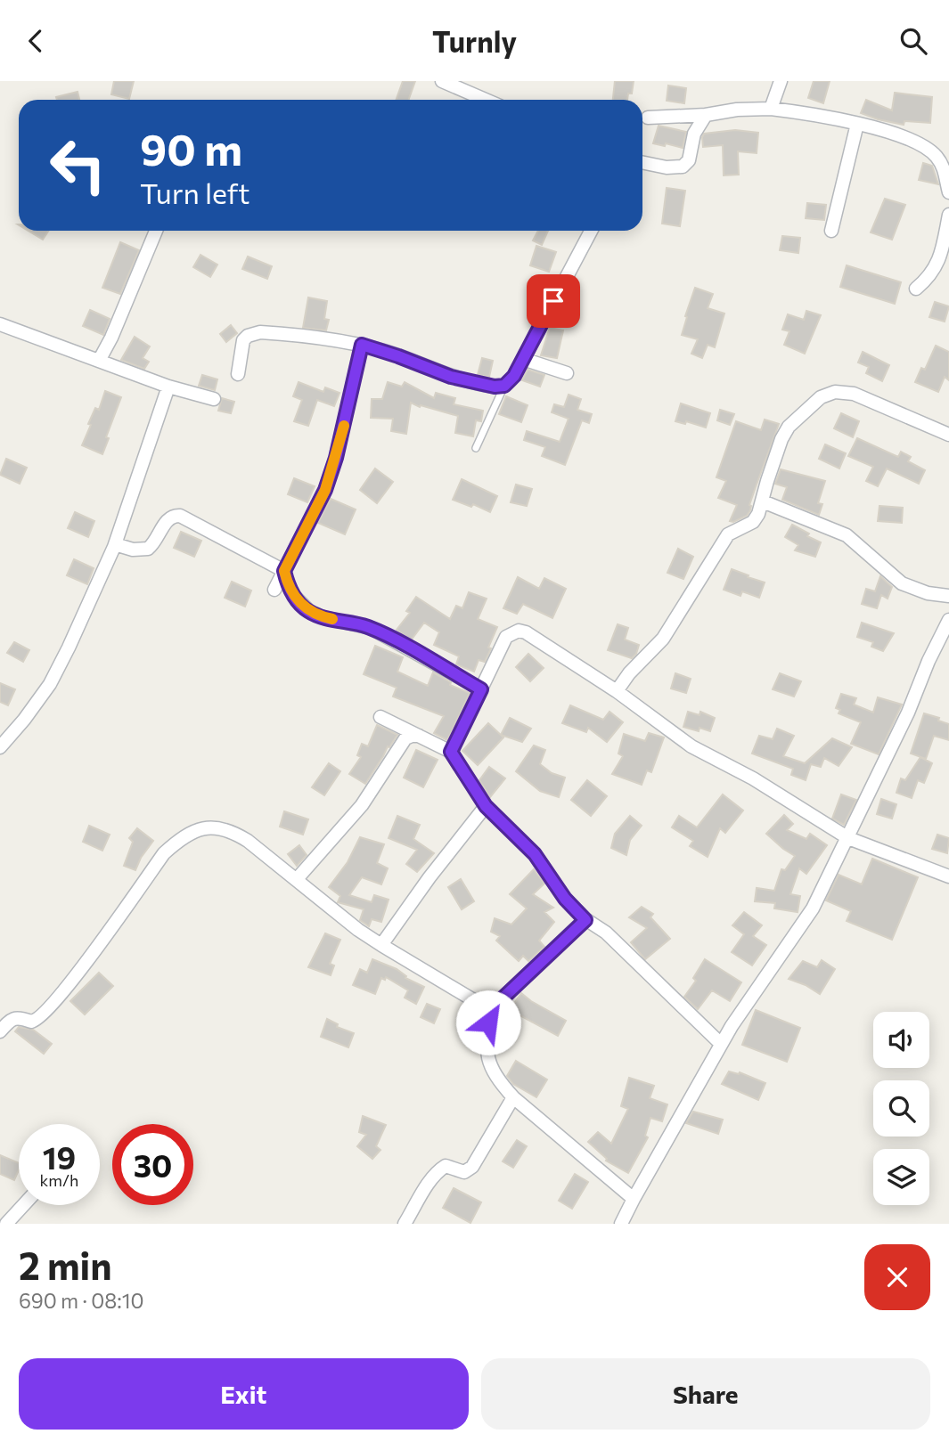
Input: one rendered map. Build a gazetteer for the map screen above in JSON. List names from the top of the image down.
{
  "page": {
    "header": "Turnly",
    "turn": ["90 m", "Turn left"],
    "speed": "19 km/h",
    "limit": "30",
    "heading": ["2 min", "690 m · 08:10"],
    "buttons": ["Exit", "Share"]
  }
}
